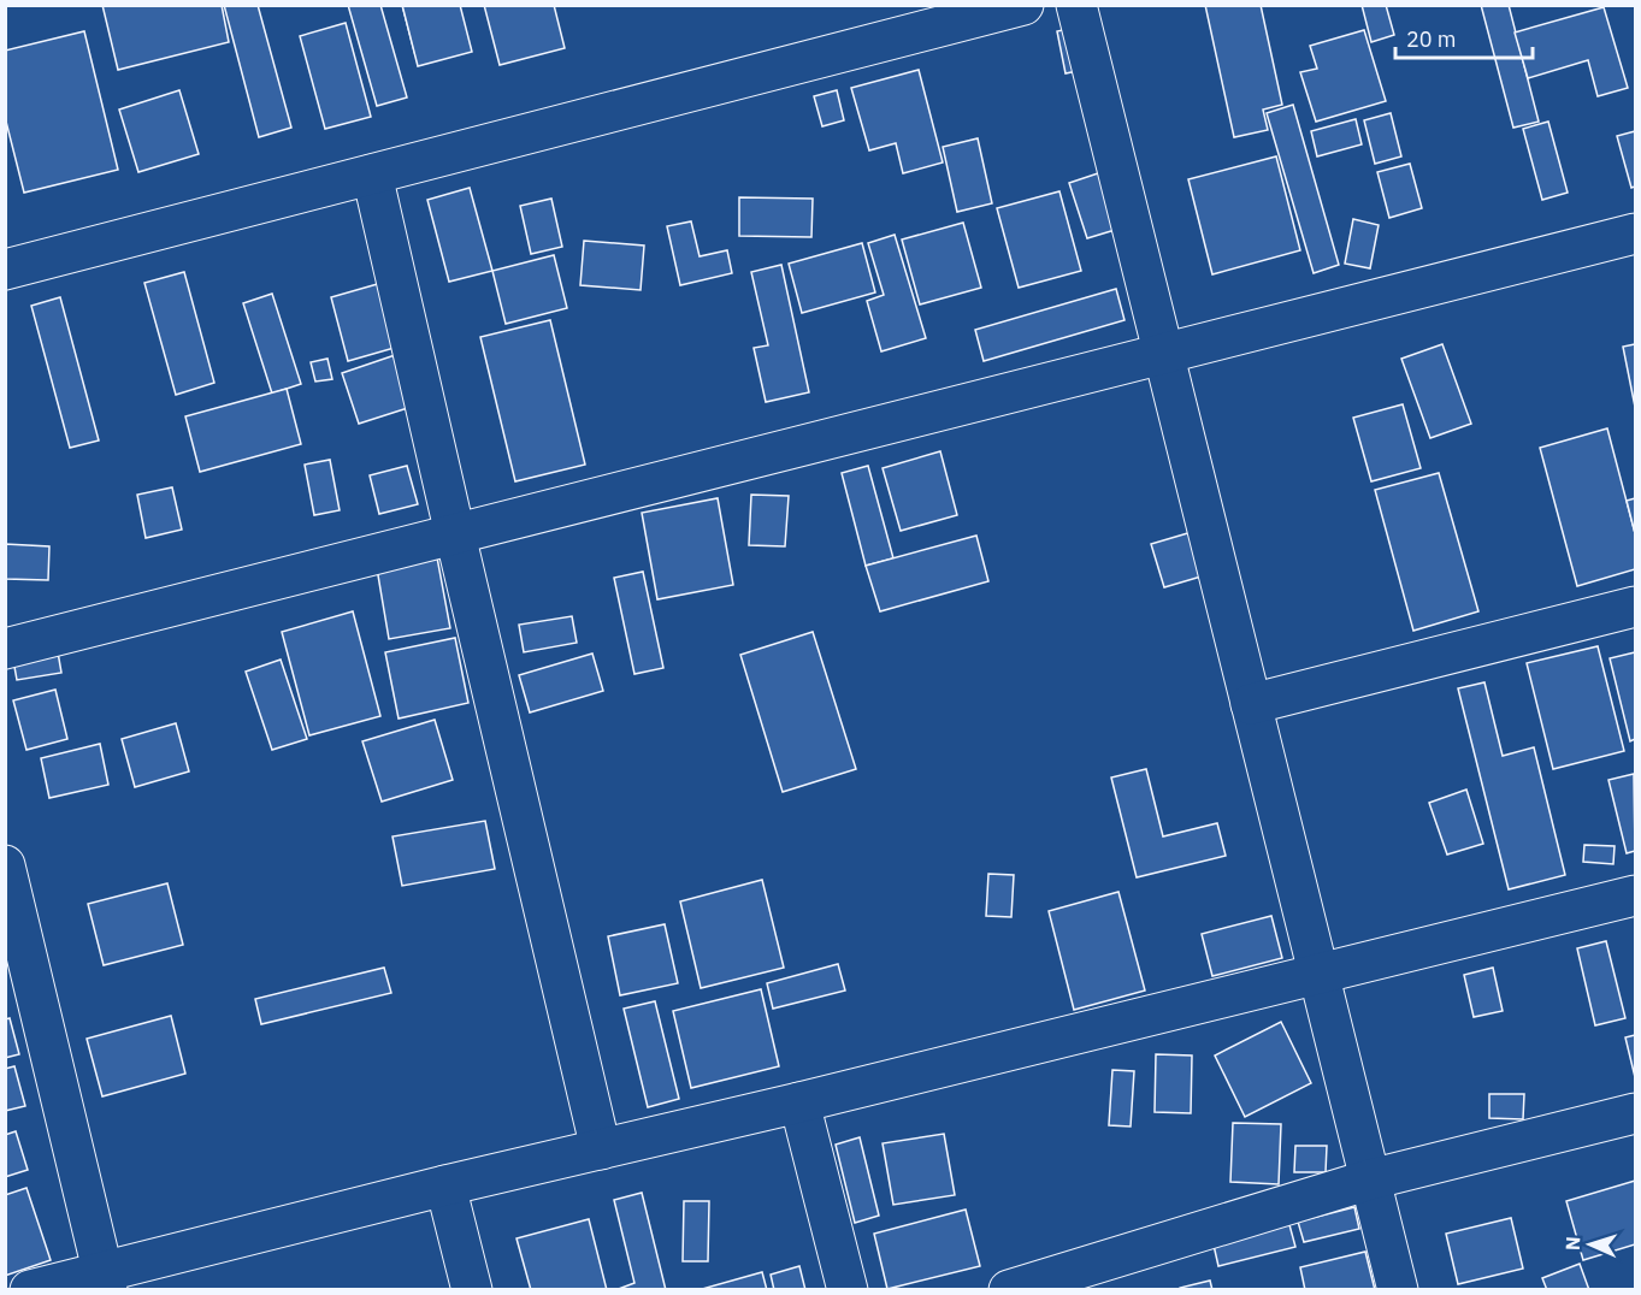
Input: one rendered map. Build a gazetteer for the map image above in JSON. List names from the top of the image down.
{
  "scale_bar": "20 m",
  "north": "left"
}
